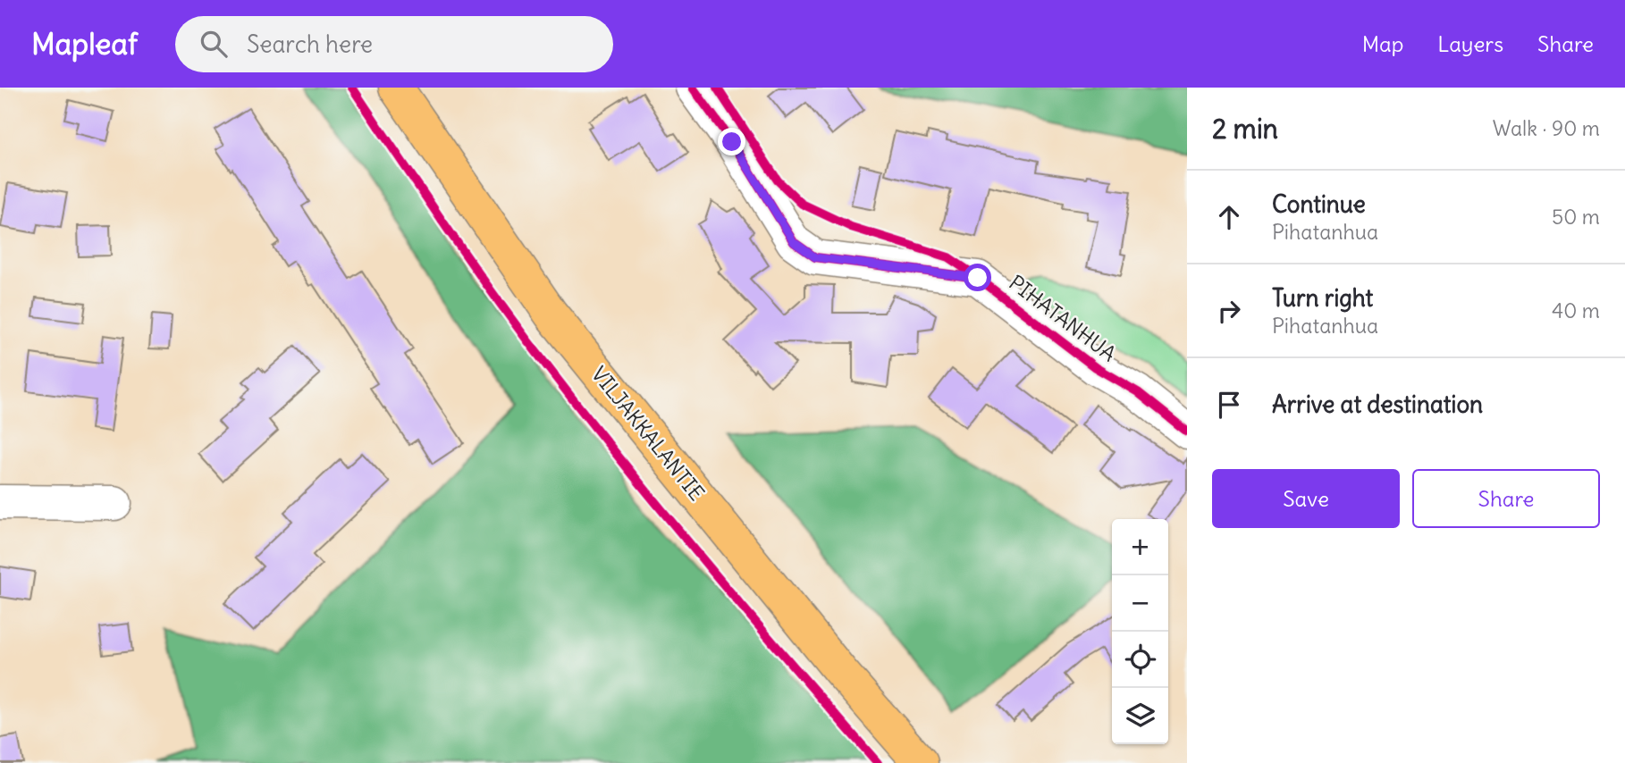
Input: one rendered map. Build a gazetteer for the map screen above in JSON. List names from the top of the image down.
{
  "streets": {
    "main road": ["VILJAKKALANTIE"],
    "street": ["PIHATANHUA"]
  },
  "page": {
    "header": "Mapleaf",
    "search": "Search here",
    "nav": ["Map", "Layers", "Share"],
    "heading": ["2 min", "Walk · 90 m"],
    "list": [
      ["Continue", "Pihatanhua", "50 m"],
      ["Turn right", "Pihatanhua", "40 m"],
      "Arrive at destination"
    ],
    "buttons": ["Save", "Share"],
    "map_buttons": ["+", "−"]
  }
}
